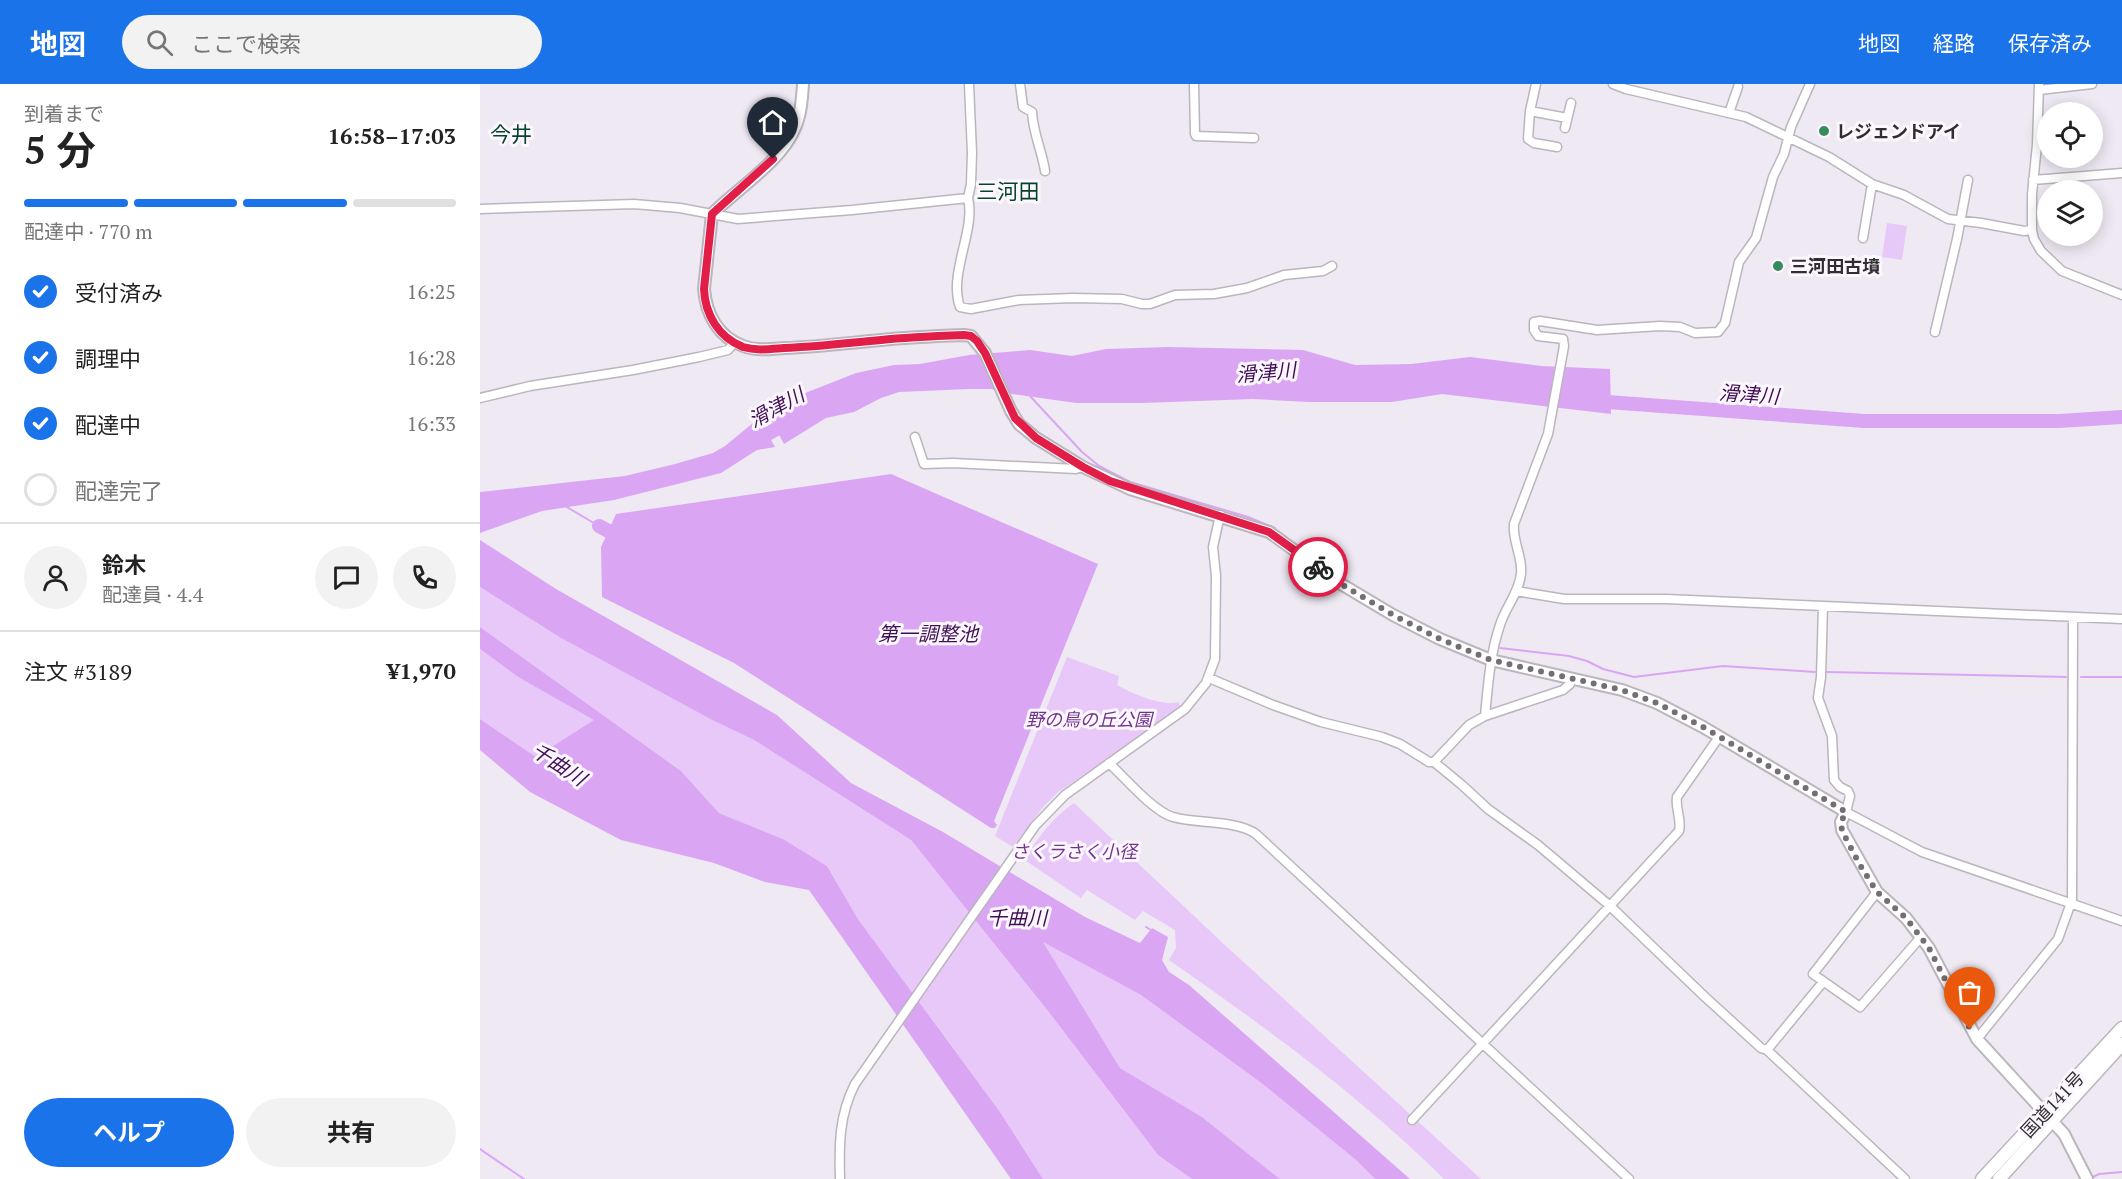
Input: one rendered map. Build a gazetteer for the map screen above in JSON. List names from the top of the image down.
{
  "streets": {
    "highway": ["国道141号"]
  },
  "districts": ["今井", "三河田"],
  "water": ["滑津川", "第一調整池", "千曲川"],
  "parks": ["野の鳥の丘公園", "さくラさく小径"],
  "places": ["レジェンドアイ", "三河田古墳"],
  "page": {
    "header": "地図",
    "search": "ここで検索",
    "nav": ["地図", "経路", "保存済み"],
    "heading": ["5 分", "到着まで", "16:58–17:03"],
    "panel": [
      "鈴木",
      "配達員 · 4.4",
      "注文 #3189",
      "¥1,970"
    ],
    "bar": "配達中 · 770 m",
    "list": [
      ["受付済み", "16:25"],
      ["調理中", "16:28"],
      ["配達中", "16:33"],
      "配達完了"
    ],
    "buttons": ["ヘルプ", "共有"]
  }
}
